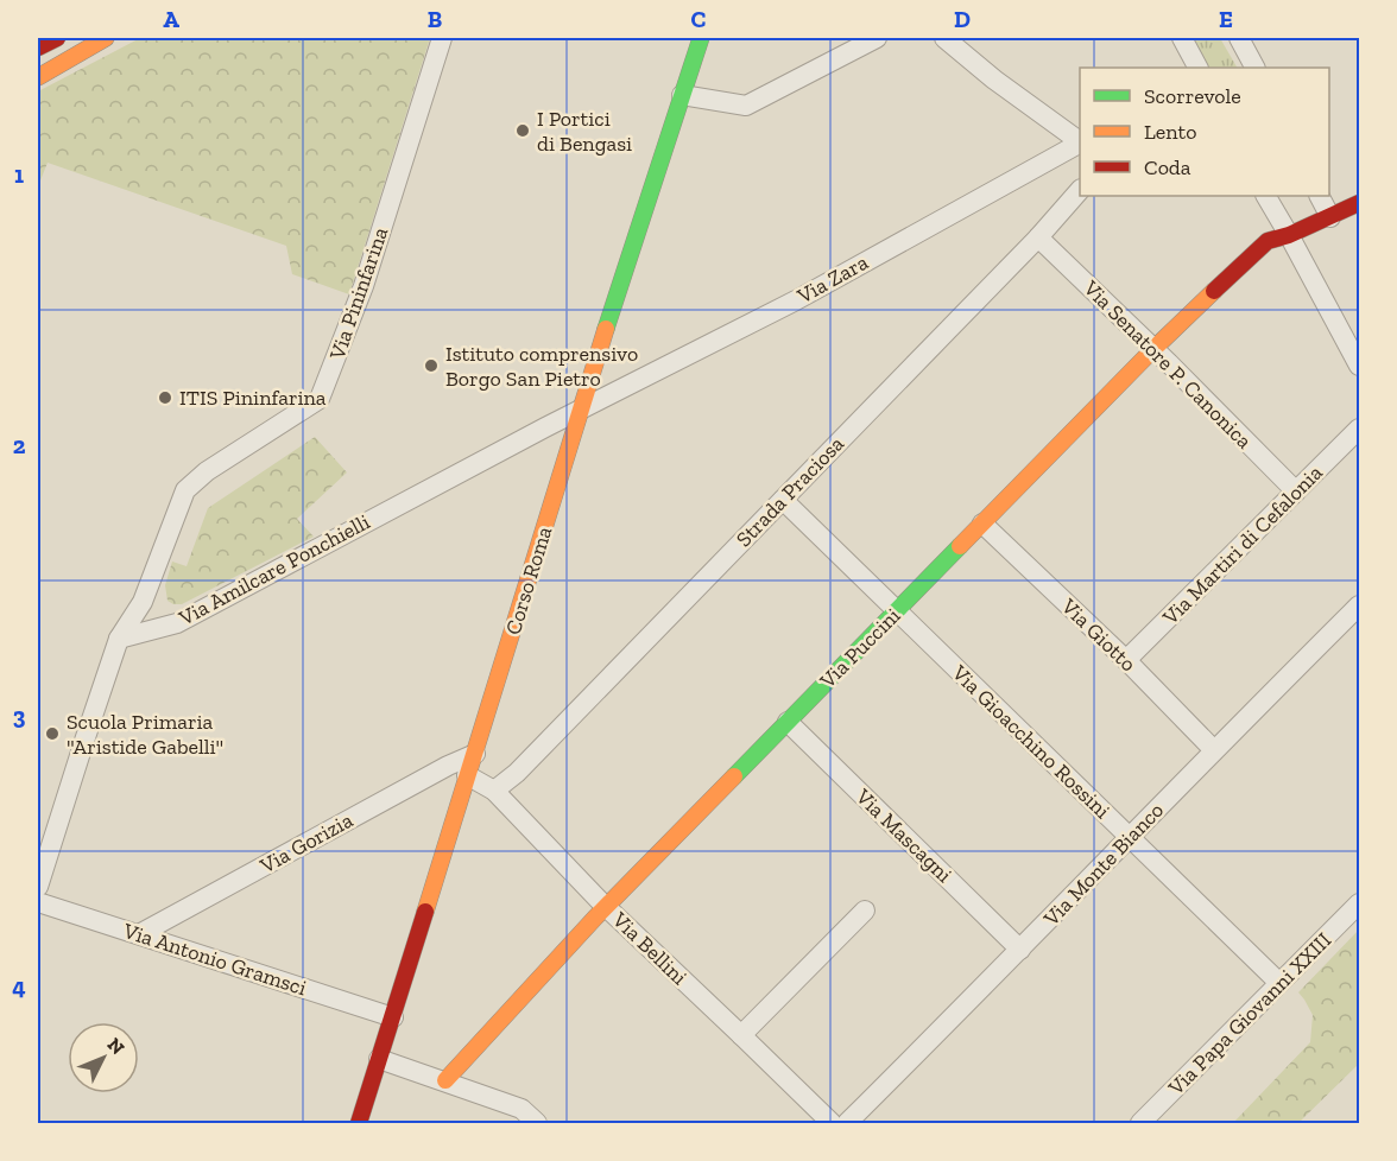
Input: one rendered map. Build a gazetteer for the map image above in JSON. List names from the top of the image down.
{
  "streets": {
    "street": [
      "Via Zara",
      "Via Pininfarina",
      "Via Senatore P. Canonica",
      "Strada Praciosa",
      "Via Martiri di Cefalonia",
      "Via Amilcare Ponchielli",
      "Corso Roma",
      "Via Giotto",
      "Via Puccini",
      "Via Gioacchino Rossini",
      "Via Mascagni",
      "Via Gorizia",
      "Via Monte Bianco",
      "Via Bellini",
      "Via Antonio Gramsci",
      "Via Papa Giovanni XXIII"
    ]
  },
  "crossings": [
    ["Via Zara", "Via Amilcare Ponchielli"],
    ["Via Zara", "Corso Roma"],
    ["Via Pininfarina", "Via Amilcare Ponchielli"],
    ["Via Senatore P. Canonica", "Strada Praciosa"],
    ["Via Senatore P. Canonica", "Via Martiri di Cefalonia"],
    ["Via Senatore P. Canonica", "Via Puccini"],
    ["Strada Praciosa", "Via Gioacchino Rossini"],
    ["Strada Praciosa", "Via Bellini"],
    ["Via Martiri di Cefalonia", "Via Giotto"],
    ["Via Amilcare Ponchielli", "Corso Roma"],
    ["Corso Roma", "Via Gorizia"],
    ["Corso Roma", "Via Bellini"],
    ["Corso Roma", "Via Antonio Gramsci"],
    ["Via Giotto", "Via Puccini"],
    ["Via Giotto", "Via Monte Bianco"],
    ["Via Puccini", "Via Gioacchino Rossini"],
    ["Via Puccini", "Via Mascagni"],
    ["Via Puccini", "Via Bellini"],
    ["Via Gioacchino Rossini", "Via Monte Bianco"],
    ["Via Gioacchino Rossini", "Via Papa Giovanni XXIII"],
    ["Via Mascagni", "Via Monte Bianco"],
    ["Via Gorizia", "Via Antonio Gramsci"]
  ],
  "places": [
    "I Portici di Bengasi",
    "Istituto comprensivo Borgo San Pietro",
    "ITIS Pininfarina",
    "Scuola Primaria \"Aristide Gabelli\""
  ],
  "legend": ["Scorrevole", "Lento", "Coda"],
  "north": "top right",
  "grid": {
    "columns": [
      "A",
      "B",
      "C",
      "D",
      "E"
    ],
    "rows": [
      "1",
      "2",
      "3",
      "4"
    ]
  }
}
